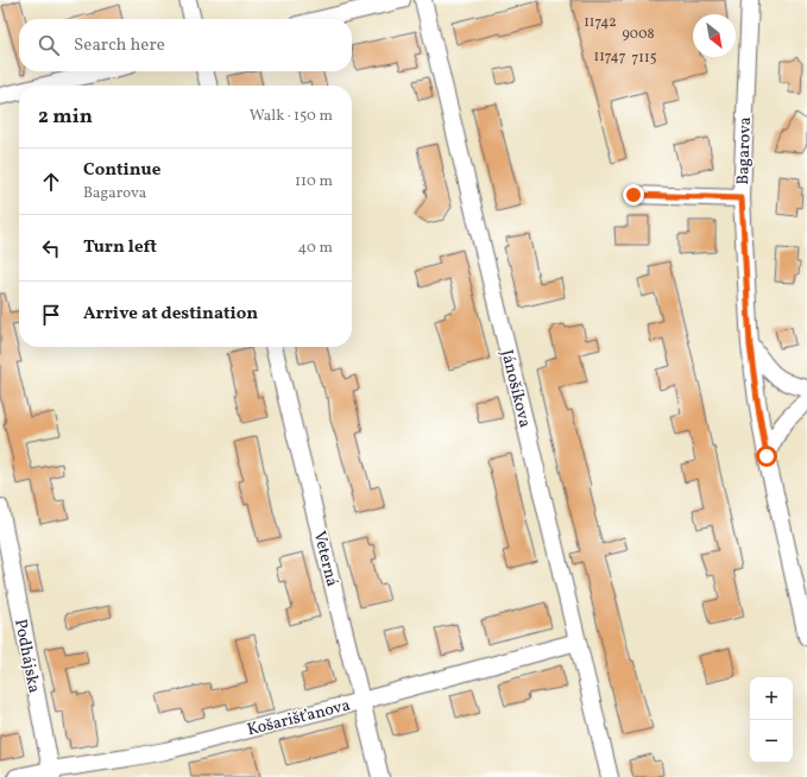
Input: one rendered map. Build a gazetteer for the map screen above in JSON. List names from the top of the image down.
{
  "streets": {
    "street": [
      "Bagarova",
      "Jánošíkova",
      "Veterná",
      "Podhájska",
      "Košarišťanova"
    ]
  },
  "crossings": [
    ["Jánošíkova", "Košarišťanova"],
    ["Veterná", "Košarišťanova"],
    ["Podhájska", "Košarišťanova"]
  ],
  "house_numbers": [
    "11742",
    "9008",
    "11747",
    "7115"
  ],
  "north": "bottom right",
  "page": {
    "search": "Search here",
    "heading": ["2 min", "Walk · 150 m"],
    "list": [
      ["Continue", "Bagarova", "110 m"],
      ["Turn left", "40 m"],
      "Arrive at destination"
    ],
    "map_buttons": ["+", "−"]
  }
}
